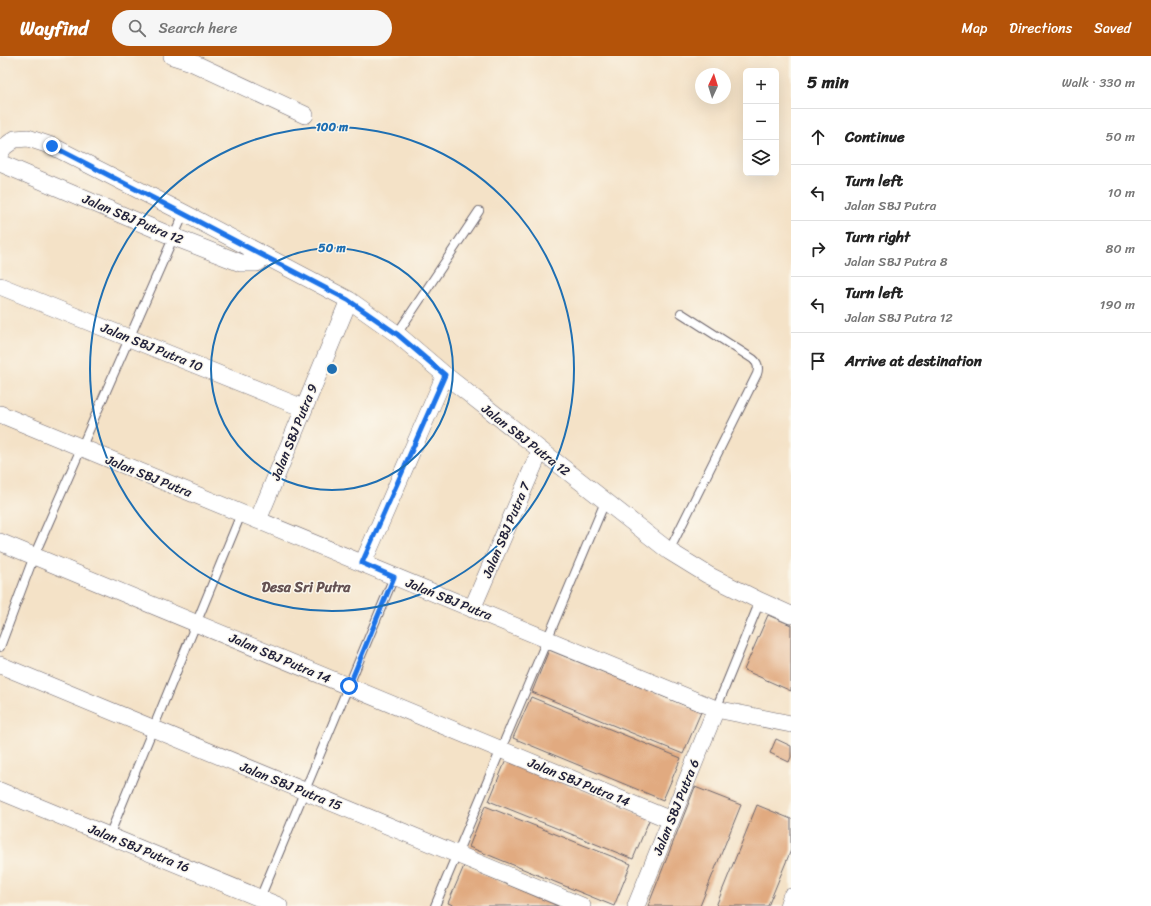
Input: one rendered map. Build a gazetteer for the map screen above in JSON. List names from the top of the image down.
{
  "streets": {
    "street": [
      "Jalan SBJ Putra 12",
      "Jalan SBJ Putra 10",
      "Jalan SBJ Putra 9",
      "Jalan SBJ Putra",
      "Jalan SBJ Putra 7",
      "Jalan SBJ Putra 14",
      "Jalan SBJ Putra 15",
      "Jalan SBJ Putra 6",
      "Jalan SBJ Putra 16"
    ]
  },
  "crossings": [
    ["Jalan SBJ Putra 12", "Jalan SBJ Putra 9"],
    ["Jalan SBJ Putra 12", "Jalan SBJ Putra 7"],
    ["Jalan SBJ Putra 10", "Jalan SBJ Putra 9"],
    ["Jalan SBJ Putra 9", "Jalan SBJ Putra"],
    ["Jalan SBJ Putra", "Jalan SBJ Putra 7"],
    ["Jalan SBJ Putra", "Jalan SBJ Putra 6"],
    ["Jalan SBJ Putra 14", "Jalan SBJ Putra 6"]
  ],
  "districts": ["Desa Sri Putra"],
  "north": "top",
  "page": {
    "header": "Wayfind",
    "search": "Search here",
    "nav": ["Map", "Directions", "Saved"],
    "heading": ["5 min", "Walk · 330 m"],
    "map_buttons": ["+", "−"],
    "list": [
      ["Continue", "50 m"],
      ["Turn left", "Jalan SBJ Putra", "10 m"],
      ["Turn right", "Jalan SBJ Putra 8", "80 m"],
      ["Turn left", "Jalan SBJ Putra 12", "190 m"],
      "Arrive at destination"
    ]
  },
  "rings": ["100 m", "50 m"]
}
